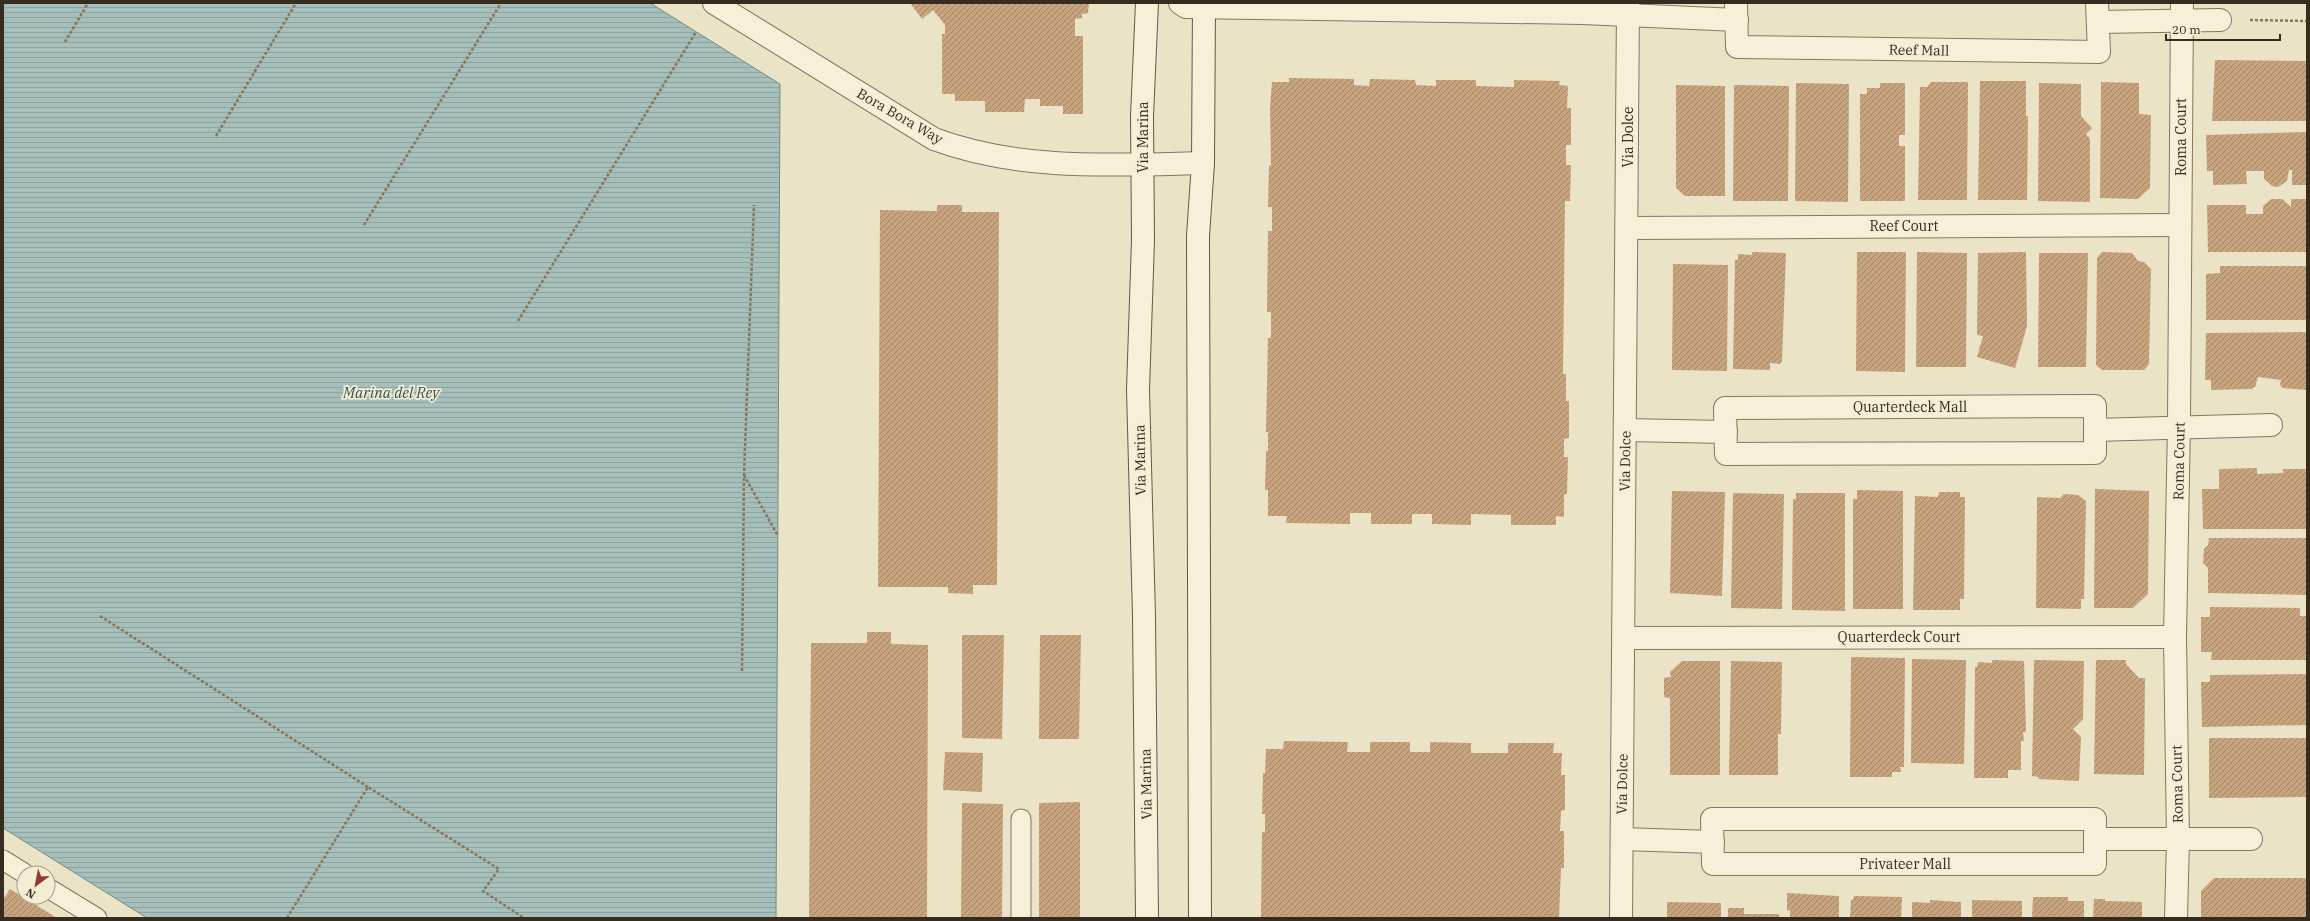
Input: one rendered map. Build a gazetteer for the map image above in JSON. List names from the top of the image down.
{
  "streets": {
    "street": [
      "Reef Mall",
      "Bora Bora Way",
      "Via Marina",
      "Via Dolce",
      "Roma Court",
      "Reef Court",
      "Quarterdeck Mall",
      "Quarterdeck Court",
      "Privateer Mall"
    ]
  },
  "crossings": [
    ["Reef Mall", "Via Dolce"],
    ["Reef Mall", "Roma Court"],
    ["Bora Bora Way", "Via Marina"],
    ["Via Dolce", "Reef Court"],
    ["Via Dolce", "Quarterdeck Court"],
    ["Roma Court", "Reef Court"],
    ["Roma Court", "Quarterdeck Court"]
  ],
  "water": ["Marina del Rey"],
  "scale_bar": "20 m",
  "north": "bottom left"
}
